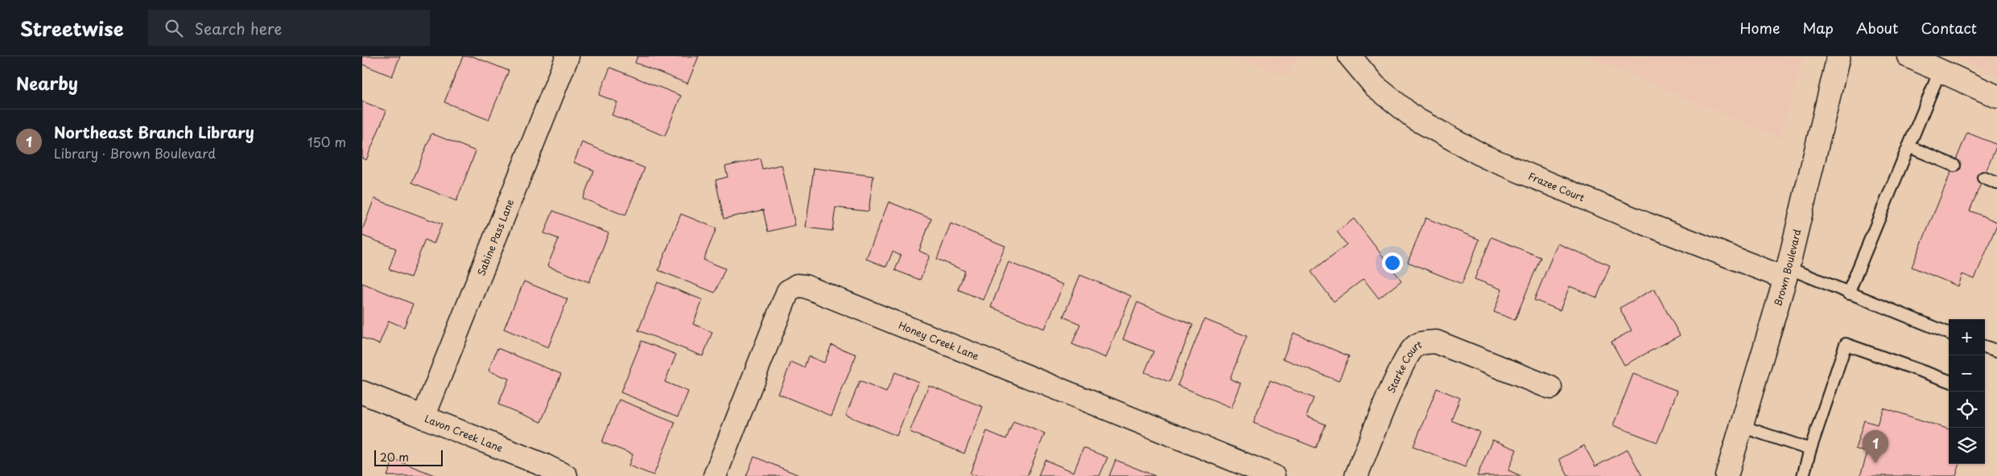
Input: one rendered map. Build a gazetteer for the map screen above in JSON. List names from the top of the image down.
{
  "streets": {
    "street": [
      "Frazee Court",
      "Sabine Pass Lane",
      "Brown Boulevard",
      "Honey Creek Lane",
      "Starke Court",
      "Lavon Creek Lane"
    ]
  },
  "crossings": [
    ["Frazee Court", "Brown Boulevard"],
    ["Sabine Pass Lane", "Lavon Creek Lane"]
  ],
  "scale_bar": "20 m",
  "page": {
    "header": "Streetwise",
    "search": "Search here",
    "nav": [
      "Home",
      "Map",
      "About",
      "Contact"
    ],
    "heading": "Nearby",
    "list": [
      {
        "mark": "1",
        "name": "Northeast Branch Library",
        "note": "Library · Brown Boulevard",
        "value": "150 m"
      }
    ],
    "map_buttons": ["+", "−"],
    "pins": "1",
    "scale": "20 m"
  }
}
